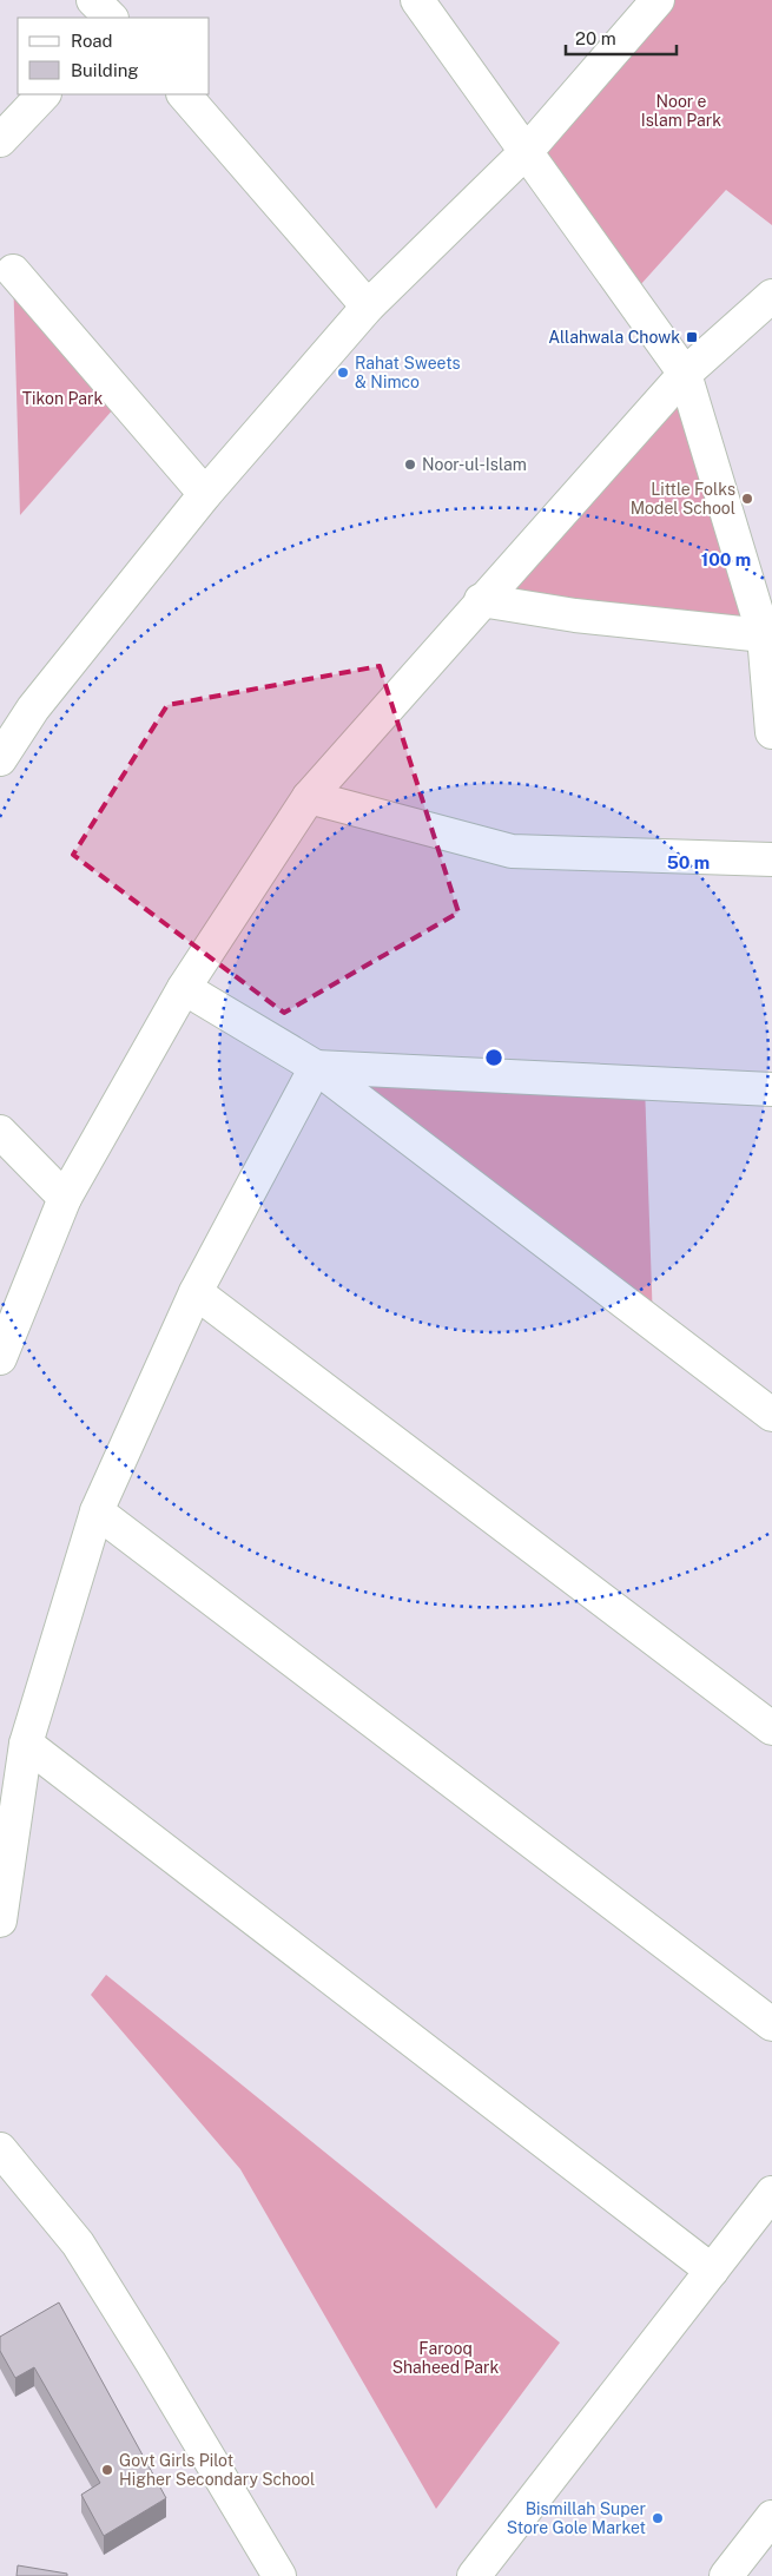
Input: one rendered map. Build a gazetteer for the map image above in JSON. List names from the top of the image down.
{
  "parks": ["Noor e Islam Park", "Tikon Park", "Farooq Shaheed Park"],
  "places": {
    "transit": ["Allahwala Chowk"],
    "other": [
      "Rahat Sweets & Nimco",
      "Noor-ul-Islam",
      "Little Folks Model School",
      "Govt Girls Pilot Higher Secondary School",
      "Bismillah Super Store Gole Market"
    ]
  },
  "legend": ["Road", "Building"],
  "scale_bar": "20 m",
  "rings": ["100 m", "50 m"]
}
